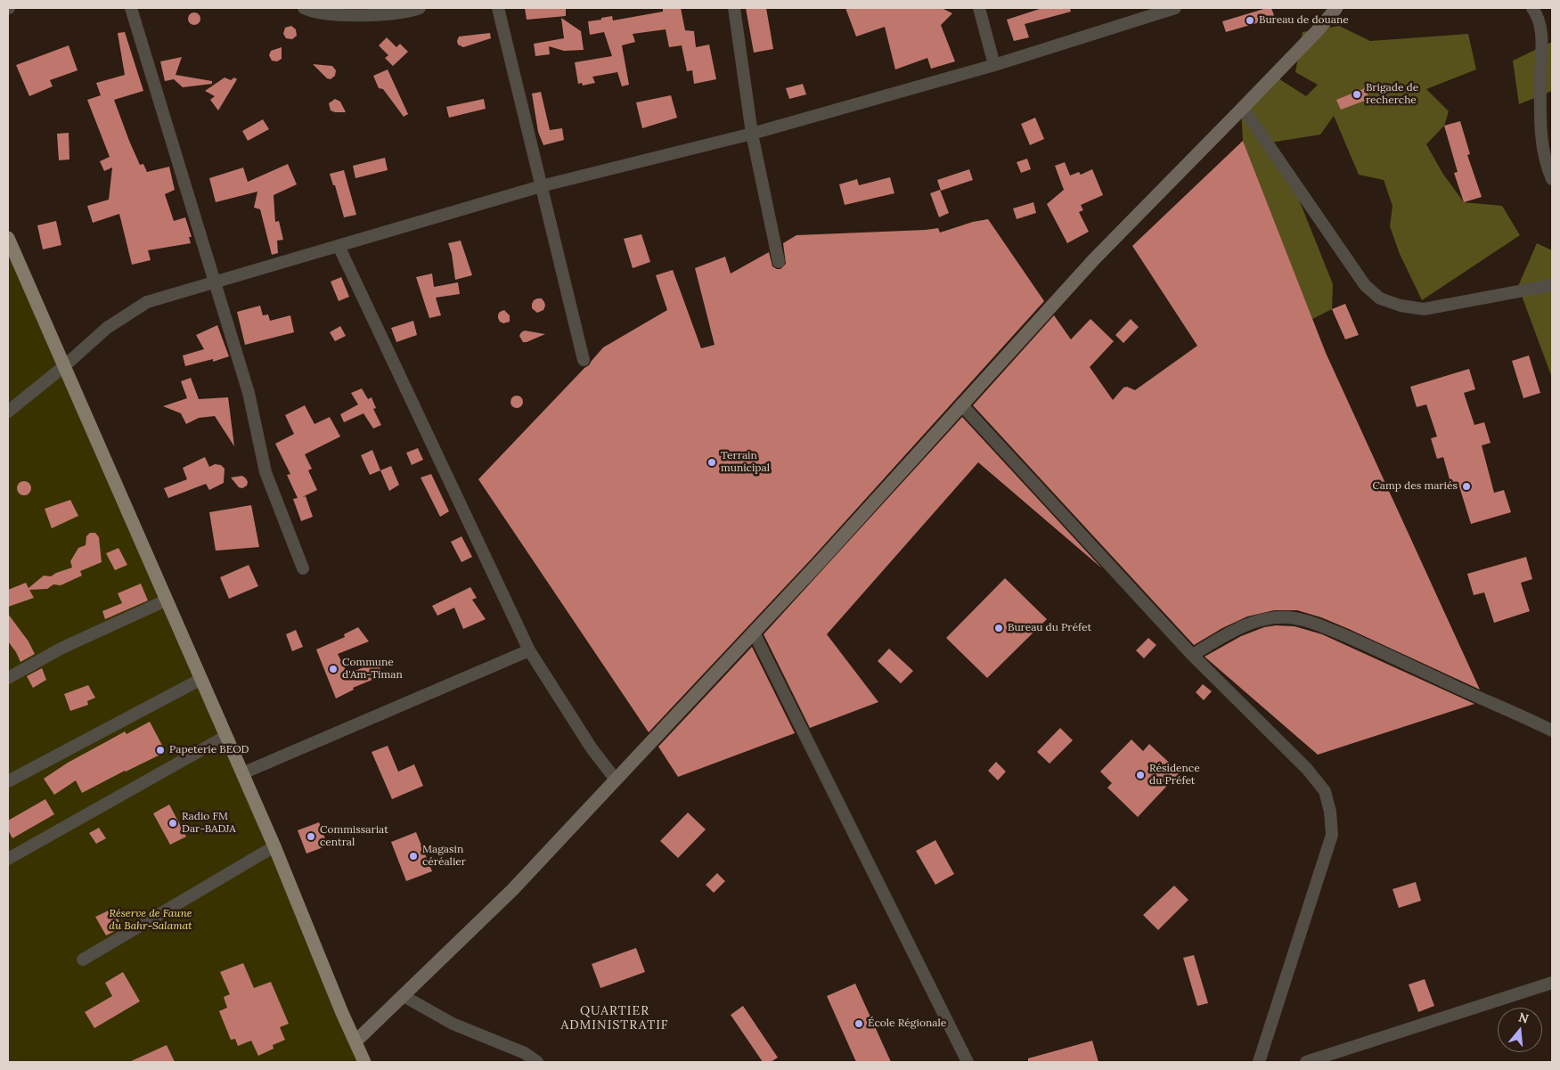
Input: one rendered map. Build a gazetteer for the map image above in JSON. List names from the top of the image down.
{
  "districts": ["QUARTIER ADMINISTRATIF"],
  "parks": ["Réserve de Faune du Bahr-Salamat"],
  "places": [
    "Bureau de douane",
    "Brigade de recherche",
    "Terrain municipal",
    "Camp des mariés",
    "Bureau du Préfet",
    "Commune d'Am-Timan",
    "Papeterie BEOD",
    "Résidence du Préfet",
    "Radio FM Dar-BADJA",
    "Commissariat central",
    "Magasin céréalier",
    "École Régionale"
  ],
  "north": "top"
}
